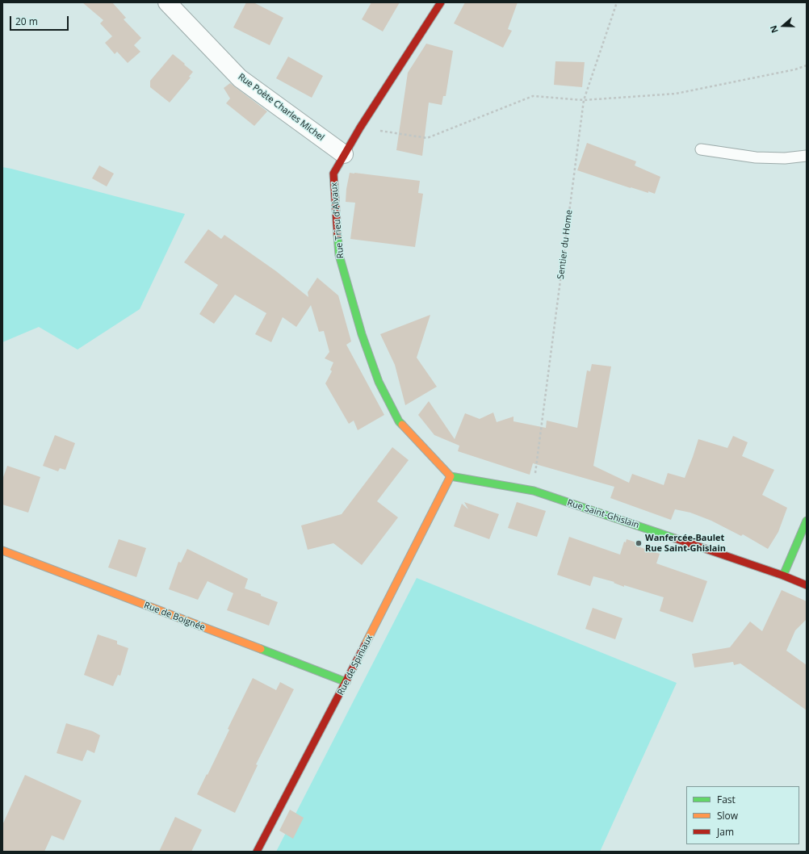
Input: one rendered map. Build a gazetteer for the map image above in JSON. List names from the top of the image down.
{
  "streets": {
    "main road": [
      "Rue Trieu d'Alvaux",
      "Rue Saint-Ghislain",
      "Rue de Boignée",
      "Rue de Spiniaux"
    ],
    "street": ["Rue Poète Charles Michel"],
    "path": ["Sentier du Home"]
  },
  "crossings": [
    ["Rue Poète Charles Michel", "Rue Trieu d'Alvaux"],
    ["Rue Trieu d'Alvaux", "Rue Saint-Ghislain"],
    ["Rue Trieu d'Alvaux", "Rue de Spiniaux"],
    ["Sentier du Home", "Rue Saint-Ghislain"],
    ["Rue Saint-Ghislain", "Rue de Spiniaux"],
    ["Rue de Boignée", "Rue de Spiniaux"]
  ],
  "places": ["Wanfercée-Baulet Rue Saint-Ghislain"],
  "legend": ["Fast", "Slow", "Jam"],
  "scale_bar": "20 m",
  "north": "left"
}
